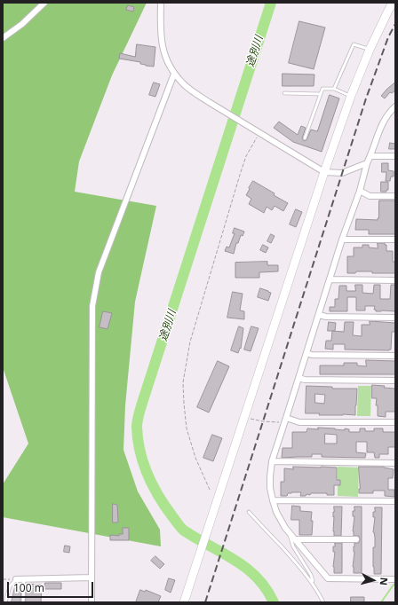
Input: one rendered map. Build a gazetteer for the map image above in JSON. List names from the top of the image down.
{
  "water": ["途別川"],
  "scale_bar": "100 m",
  "north": "right"
}
